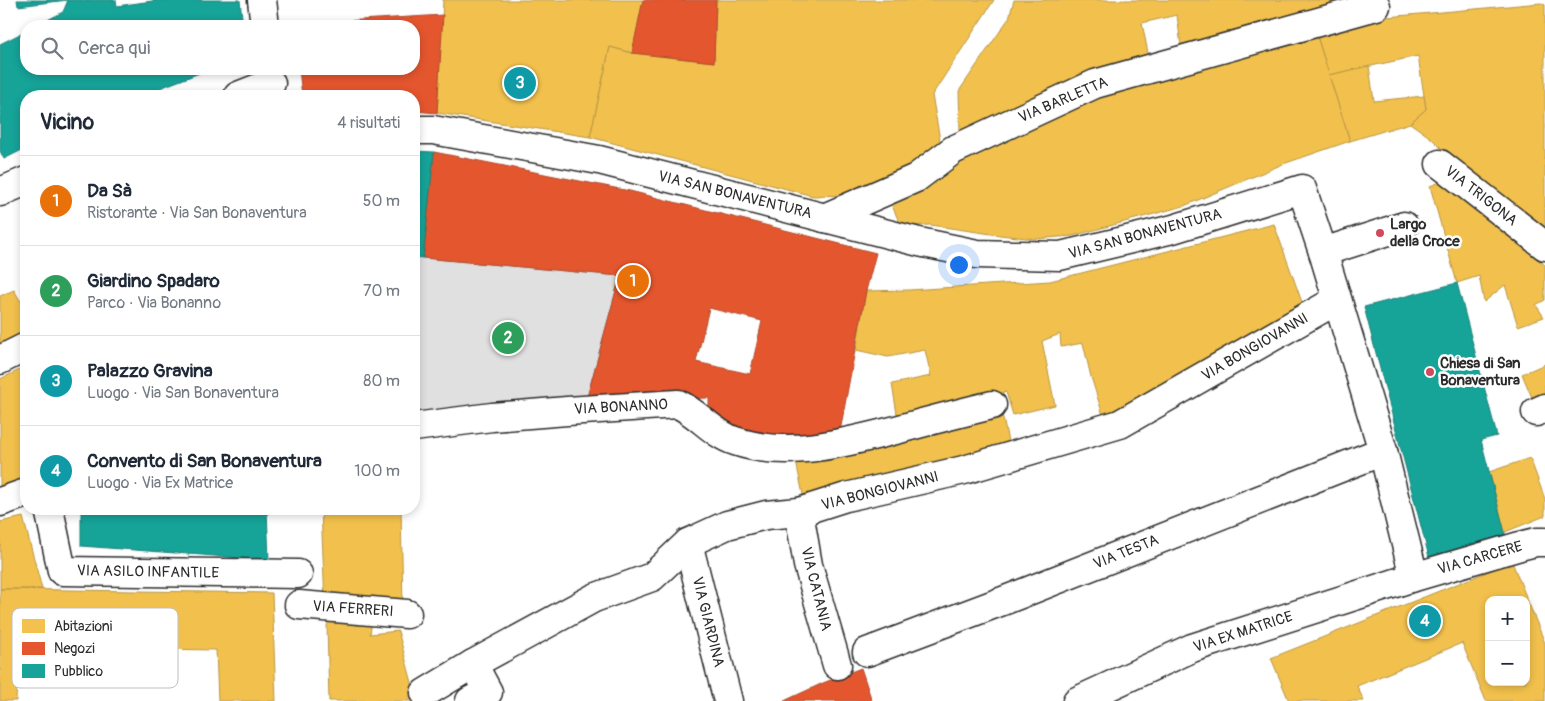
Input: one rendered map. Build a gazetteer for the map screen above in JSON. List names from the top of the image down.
{
  "streets": {
    "street": [
      "VIA BARLETTA",
      "VIA SAN BONAVENTURA",
      "VIA TRIGONA",
      "VIA BONGIOVANNI",
      "VIA BONANNO",
      "VIA TESTA",
      "VIA CARCERE",
      "VIA ASILO INFANTILE",
      "VIA CATANIA",
      "VIA FERRERI",
      "VIA GIARDINA",
      "VIA EX MATRICE"
    ]
  },
  "crossings": [
    ["VIA BARLETTA", "VIA SAN BONAVENTURA"],
    ["VIA SAN BONAVENTURA", "VIA BONGIOVANNI"],
    ["VIA SAN BONAVENTURA", "VIA TESTA"],
    ["VIA SAN BONAVENTURA", "VIA CARCERE"],
    ["VIA SAN BONAVENTURA", "VIA EX MATRICE"],
    ["VIA BONGIOVANNI", "VIA CATANIA"],
    ["VIA BONGIOVANNI", "VIA GIARDINA"],
    ["VIA CARCERE", "VIA EX MATRICE"]
  ],
  "places": ["Largo della Croce", "Chiesa di San Bonaventura"],
  "legend": ["Abitazioni", "Negozi", "Pubblico"],
  "page": {
    "search": "Cerca qui",
    "pins": [
      "3",
      "1",
      "2",
      "4"
    ],
    "heading": ["Vicino", "4 risultati"],
    "list": [
      {
        "mark": "1",
        "name": "Da Sà",
        "note": "Ristorante · Via San Bonaventura",
        "value": "50 m"
      },
      {
        "mark": "2",
        "name": "Giardino Spadaro",
        "note": "Parco · Via Bonanno",
        "value": "70 m"
      },
      {
        "mark": "3",
        "name": "Palazzo Gravina",
        "note": "Luogo · Via San Bonaventura",
        "value": "80 m"
      },
      {
        "mark": "4",
        "name": "Convento di San Bonaventura",
        "note": "Luogo · Via Ex Matrice",
        "value": "100 m"
      }
    ],
    "map_buttons": ["+", "−"]
  }
}
